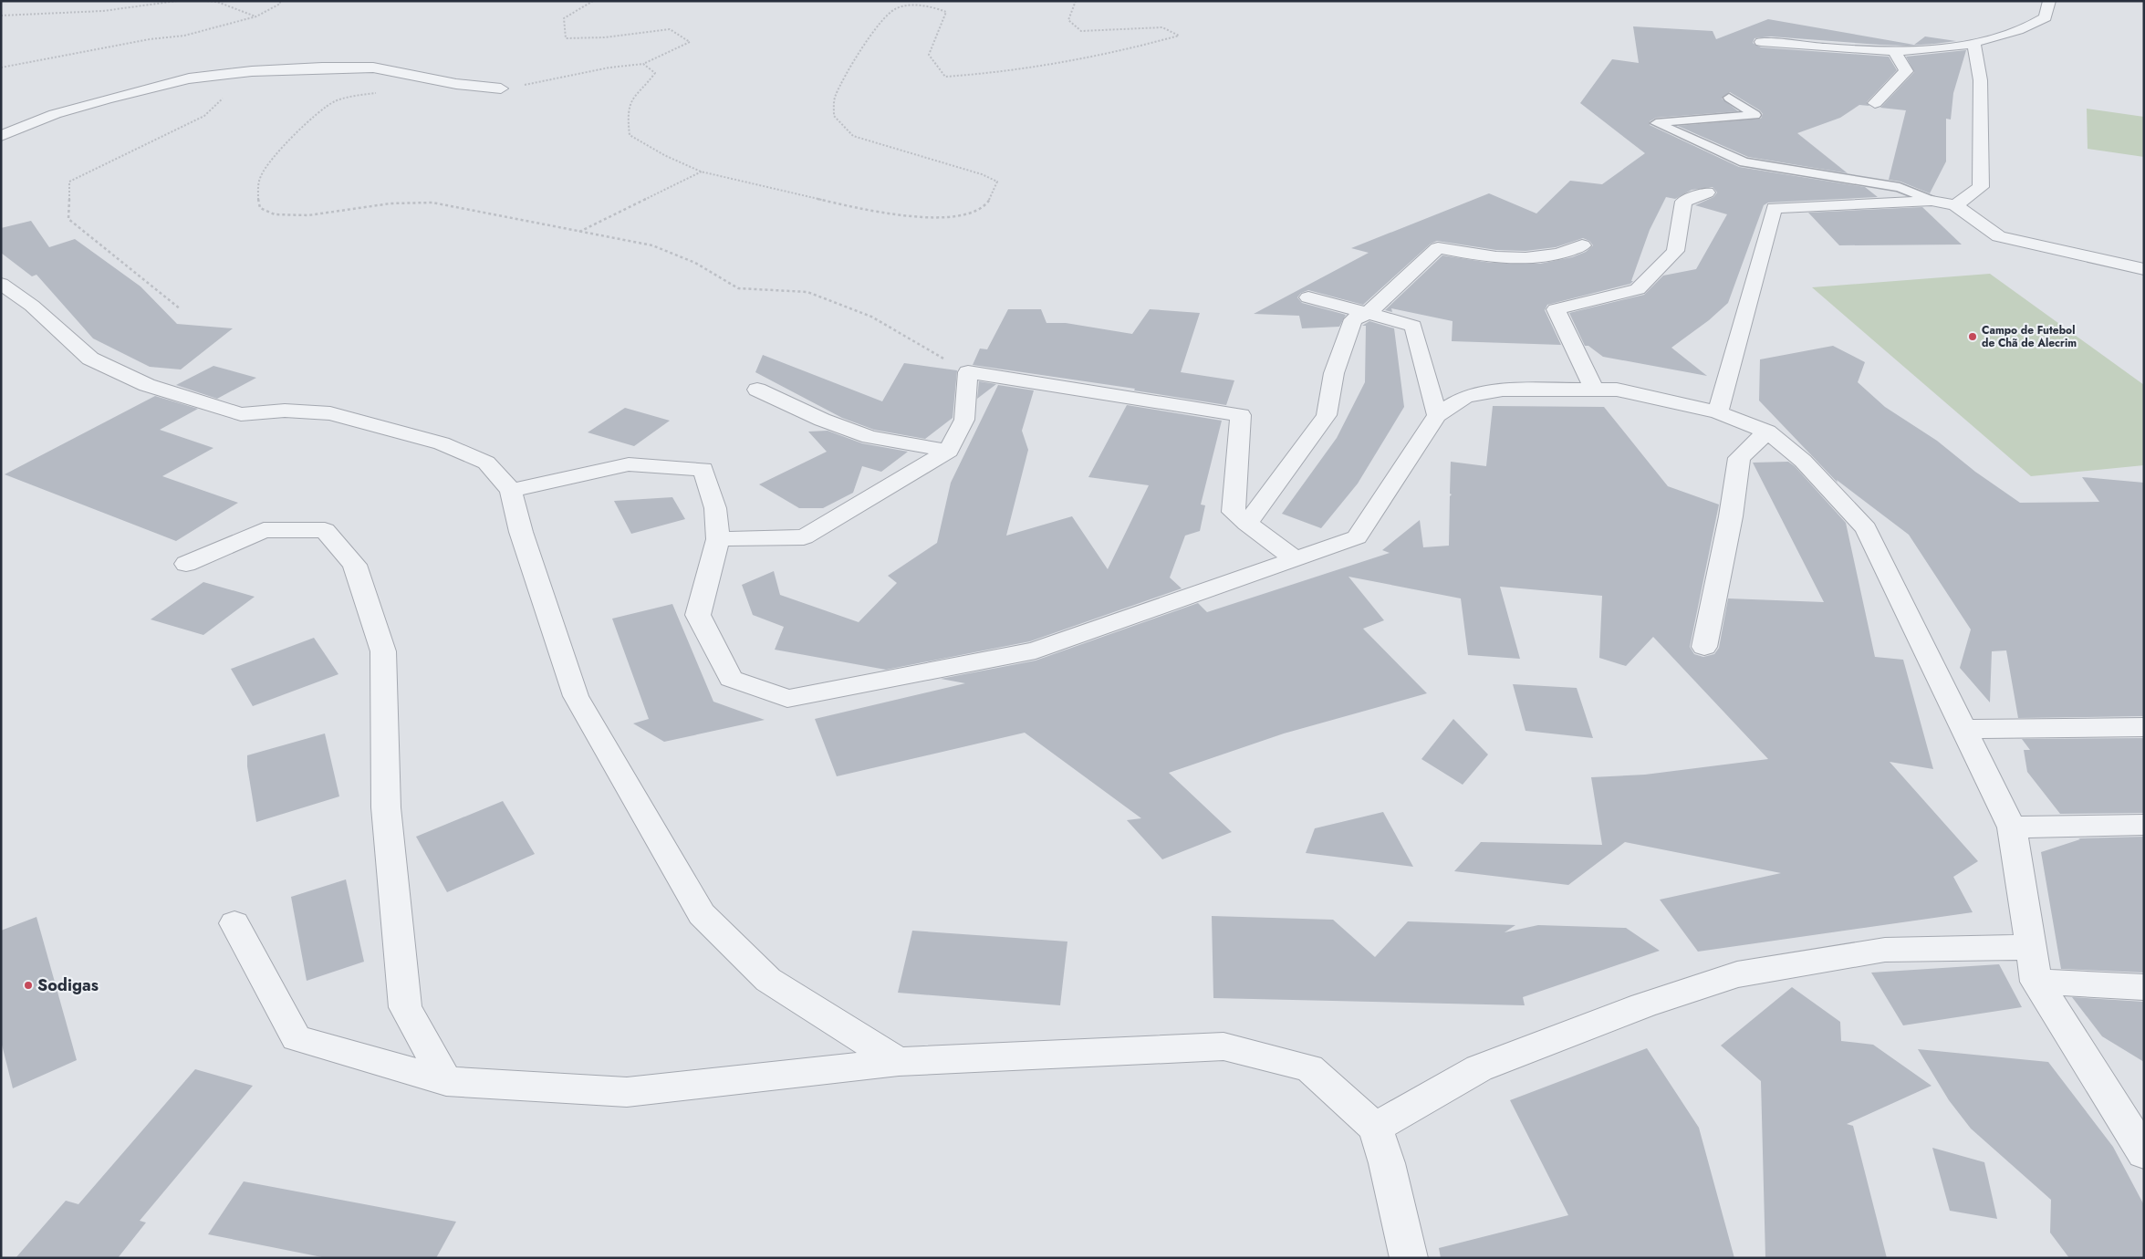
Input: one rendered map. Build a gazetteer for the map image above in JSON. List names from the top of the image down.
{
  "places": ["Campo de Futebol de Chã de Alecrim", "Sodigas"]
}
